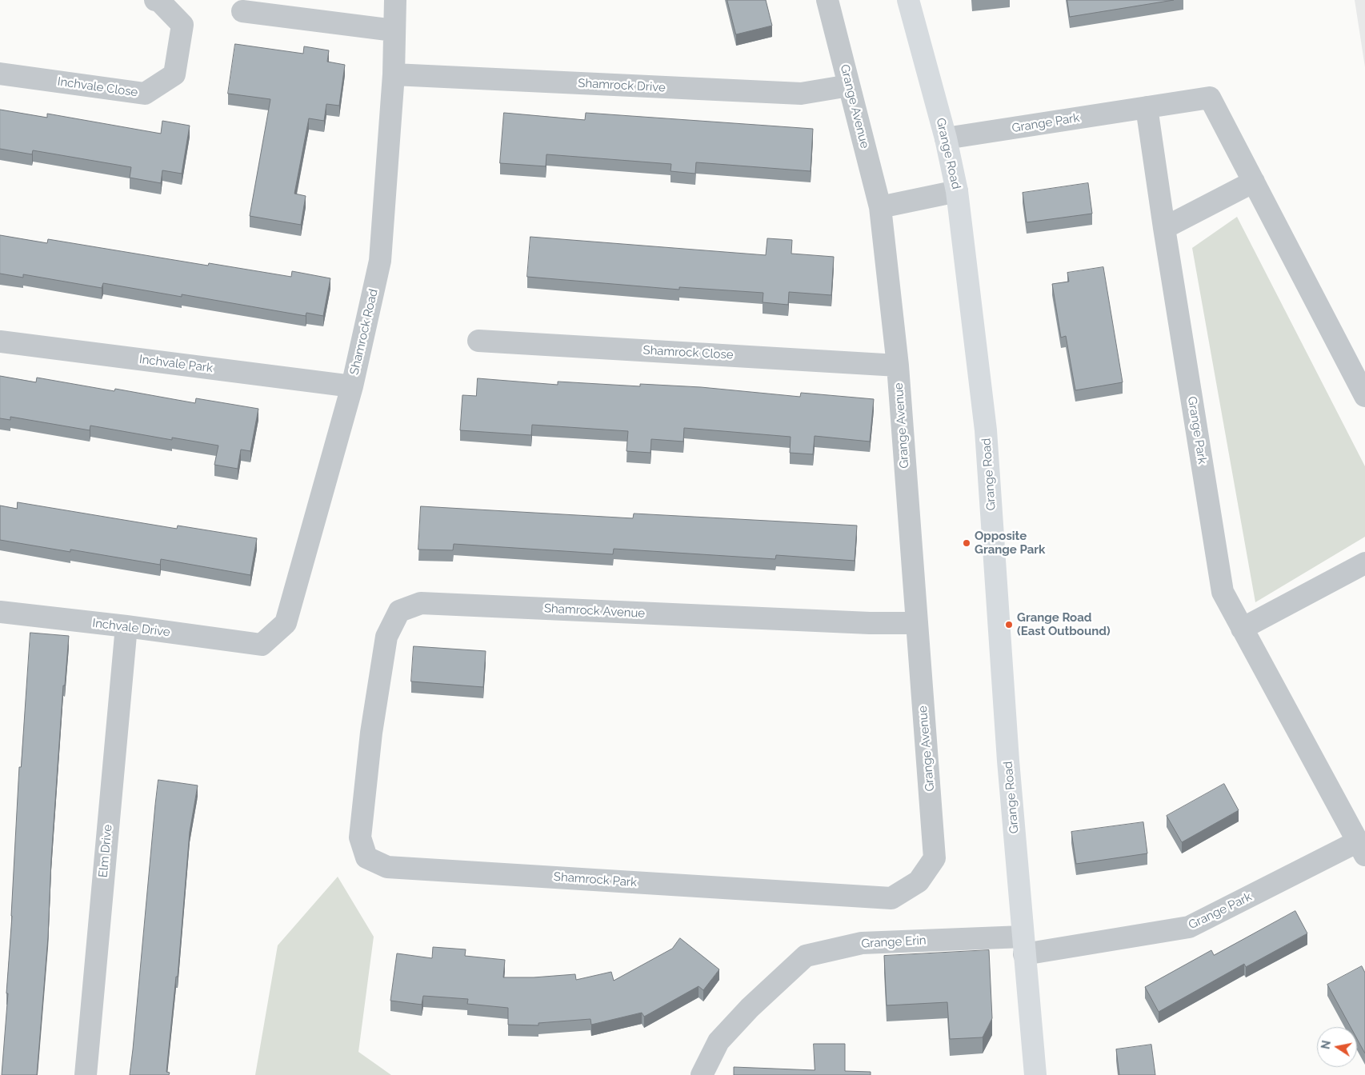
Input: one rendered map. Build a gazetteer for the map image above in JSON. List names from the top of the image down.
{
  "streets": {
    "main road": ["Grange Road"],
    "street": [
      "Shamrock Drive",
      "Inchvale Close",
      "Grange Avenue",
      "Grange Park",
      "Shamrock Road",
      "Shamrock Close",
      "Inchvale Park",
      "Shamrock Avenue",
      "Inchvale Drive",
      "Elm Drive",
      "Shamrock Park",
      "Grange Erin"
    ]
  },
  "crossings": [
    ["Shamrock Drive", "Grange Avenue"],
    ["Shamrock Drive", "Shamrock Road"],
    ["Grange Avenue", "Shamrock Close"],
    ["Grange Avenue", "Shamrock Avenue"],
    ["Grange Avenue", "Shamrock Park"],
    ["Grange Park", "Grange Road"],
    ["Grange Park", "Grange Erin"],
    ["Grange Road", "Grange Erin"],
    ["Shamrock Road", "Inchvale Park"],
    ["Shamrock Road", "Inchvale Drive"],
    ["Shamrock Avenue", "Shamrock Park"],
    ["Inchvale Drive", "Elm Drive"]
  ],
  "places": ["Opposite Grange Park", "Grange Road (East Outbound)"],
  "north": "left"
}
